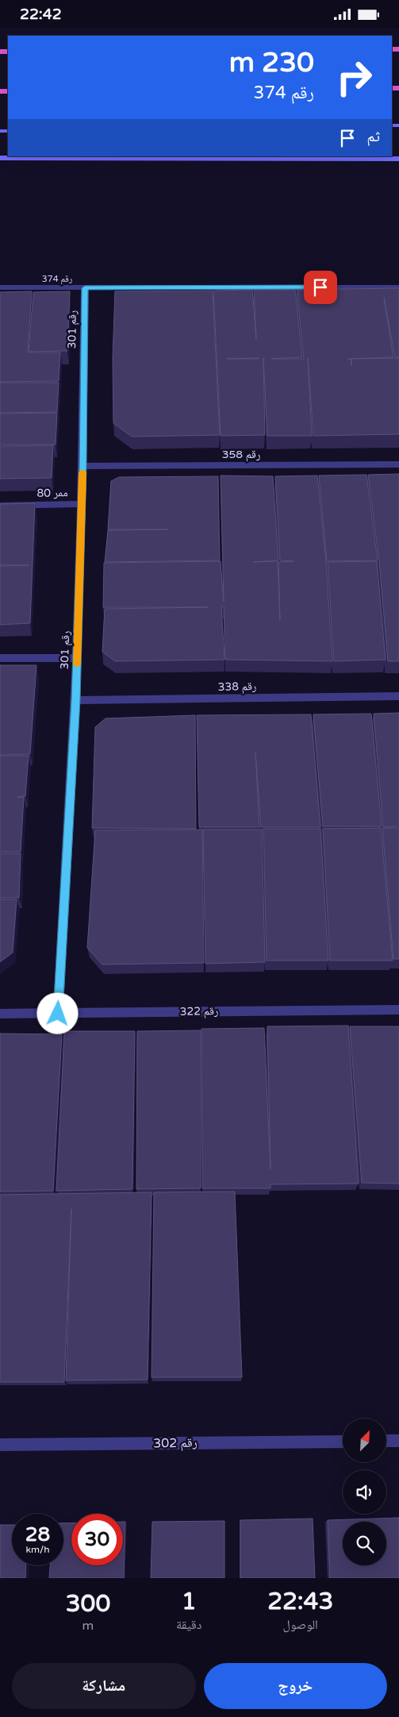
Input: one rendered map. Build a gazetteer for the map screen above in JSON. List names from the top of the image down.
{
  "streets": {
    "street": [
      "رقم 374",
      "رقم 301",
      "رقم 358",
      "ممر 80",
      "رقم 338",
      "رقم 322",
      "رقم 302"
    ]
  },
  "crossings": [
    ["رقم 374", "رقم 301"],
    ["رقم 301", "رقم 358"],
    ["رقم 301", "ممر 80"],
    ["رقم 301", "رقم 338"],
    ["رقم 301", "رقم 322"]
  ],
  "north": "top right",
  "page": {
    "status": "22:42",
    "turn": ["230 m", "رقم 374"],
    "then": "ثم",
    "speed": "28 km/h",
    "limit": "30",
    "eta": [
      "22:43",
      "الوصول",
      "1",
      "دقيقة",
      "300",
      "m"
    ],
    "buttons": ["خروج", "مشاركة"]
  }
}
